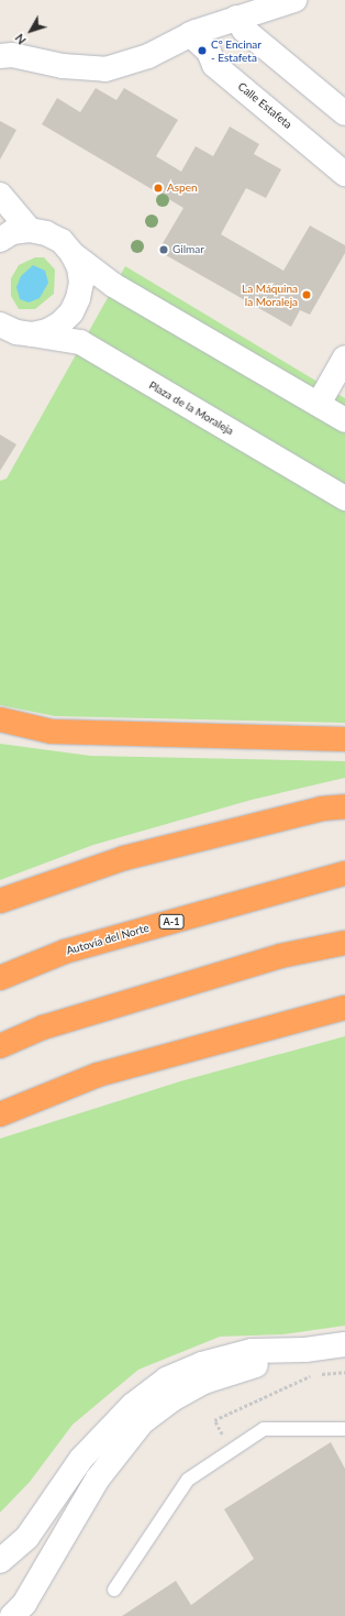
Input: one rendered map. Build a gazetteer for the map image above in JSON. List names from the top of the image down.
{
  "streets": {
    "highway": ["A-1", "Autovía del Norte"],
    "street": ["Calle Estafeta", "Plaza de la Moraleja"]
  },
  "places": [
    "Cº Encinar - Estafeta",
    "Aspen",
    "Gilmar",
    "La Máquina la Moraleja"
  ],
  "north": "bottom left"
}
